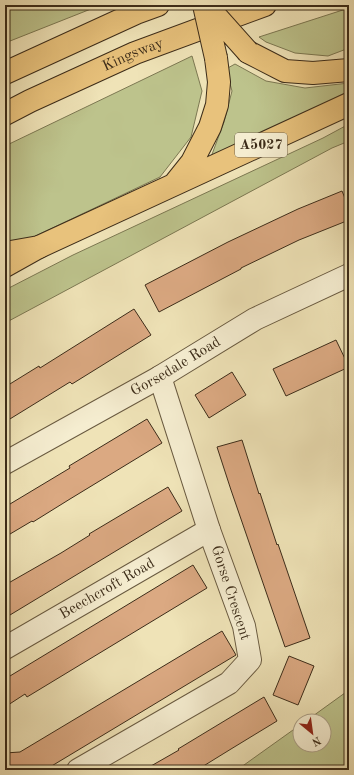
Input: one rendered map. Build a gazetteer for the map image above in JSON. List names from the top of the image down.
{
  "streets": {
    "main road": ["Kingsway", "A5027"],
    "street": ["Gorsedale Road", "Beechcroft Road", "Gorse Crescent"]
  },
  "crossings": [
    ["Gorsedale Road", "Gorse Crescent"],
    ["Beechcroft Road", "Gorse Crescent"]
  ],
  "north": "bottom right"
}
